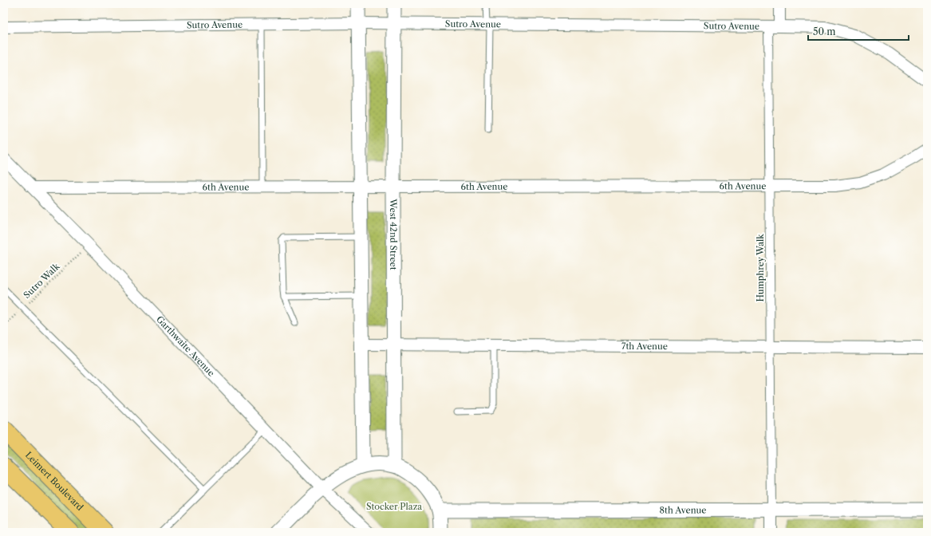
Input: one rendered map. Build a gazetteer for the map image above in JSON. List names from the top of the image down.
{
  "streets": {
    "main road": ["Leimert Boulevard"],
    "street": [
      "Sutro Avenue",
      "6th Avenue",
      "West 42nd Street",
      "Humphrey Walk",
      "Garthwaite Avenue",
      "7th Avenue",
      "8th Avenue"
    ],
    "path": ["Sutro Walk"]
  },
  "crossings": [
    ["Sutro Avenue", "West 42nd Street"],
    ["Sutro Avenue", "Humphrey Walk"],
    ["6th Avenue", "West 42nd Street"],
    ["6th Avenue", "Humphrey Walk"],
    ["6th Avenue", "Garthwaite Avenue"],
    ["West 42nd Street", "7th Avenue"],
    ["Humphrey Walk", "7th Avenue"],
    ["Humphrey Walk", "8th Avenue"],
    ["Sutro Walk", "Garthwaite Avenue"]
  ],
  "parks": ["Stocker Plaza"],
  "scale_bar": "50 m"
}
